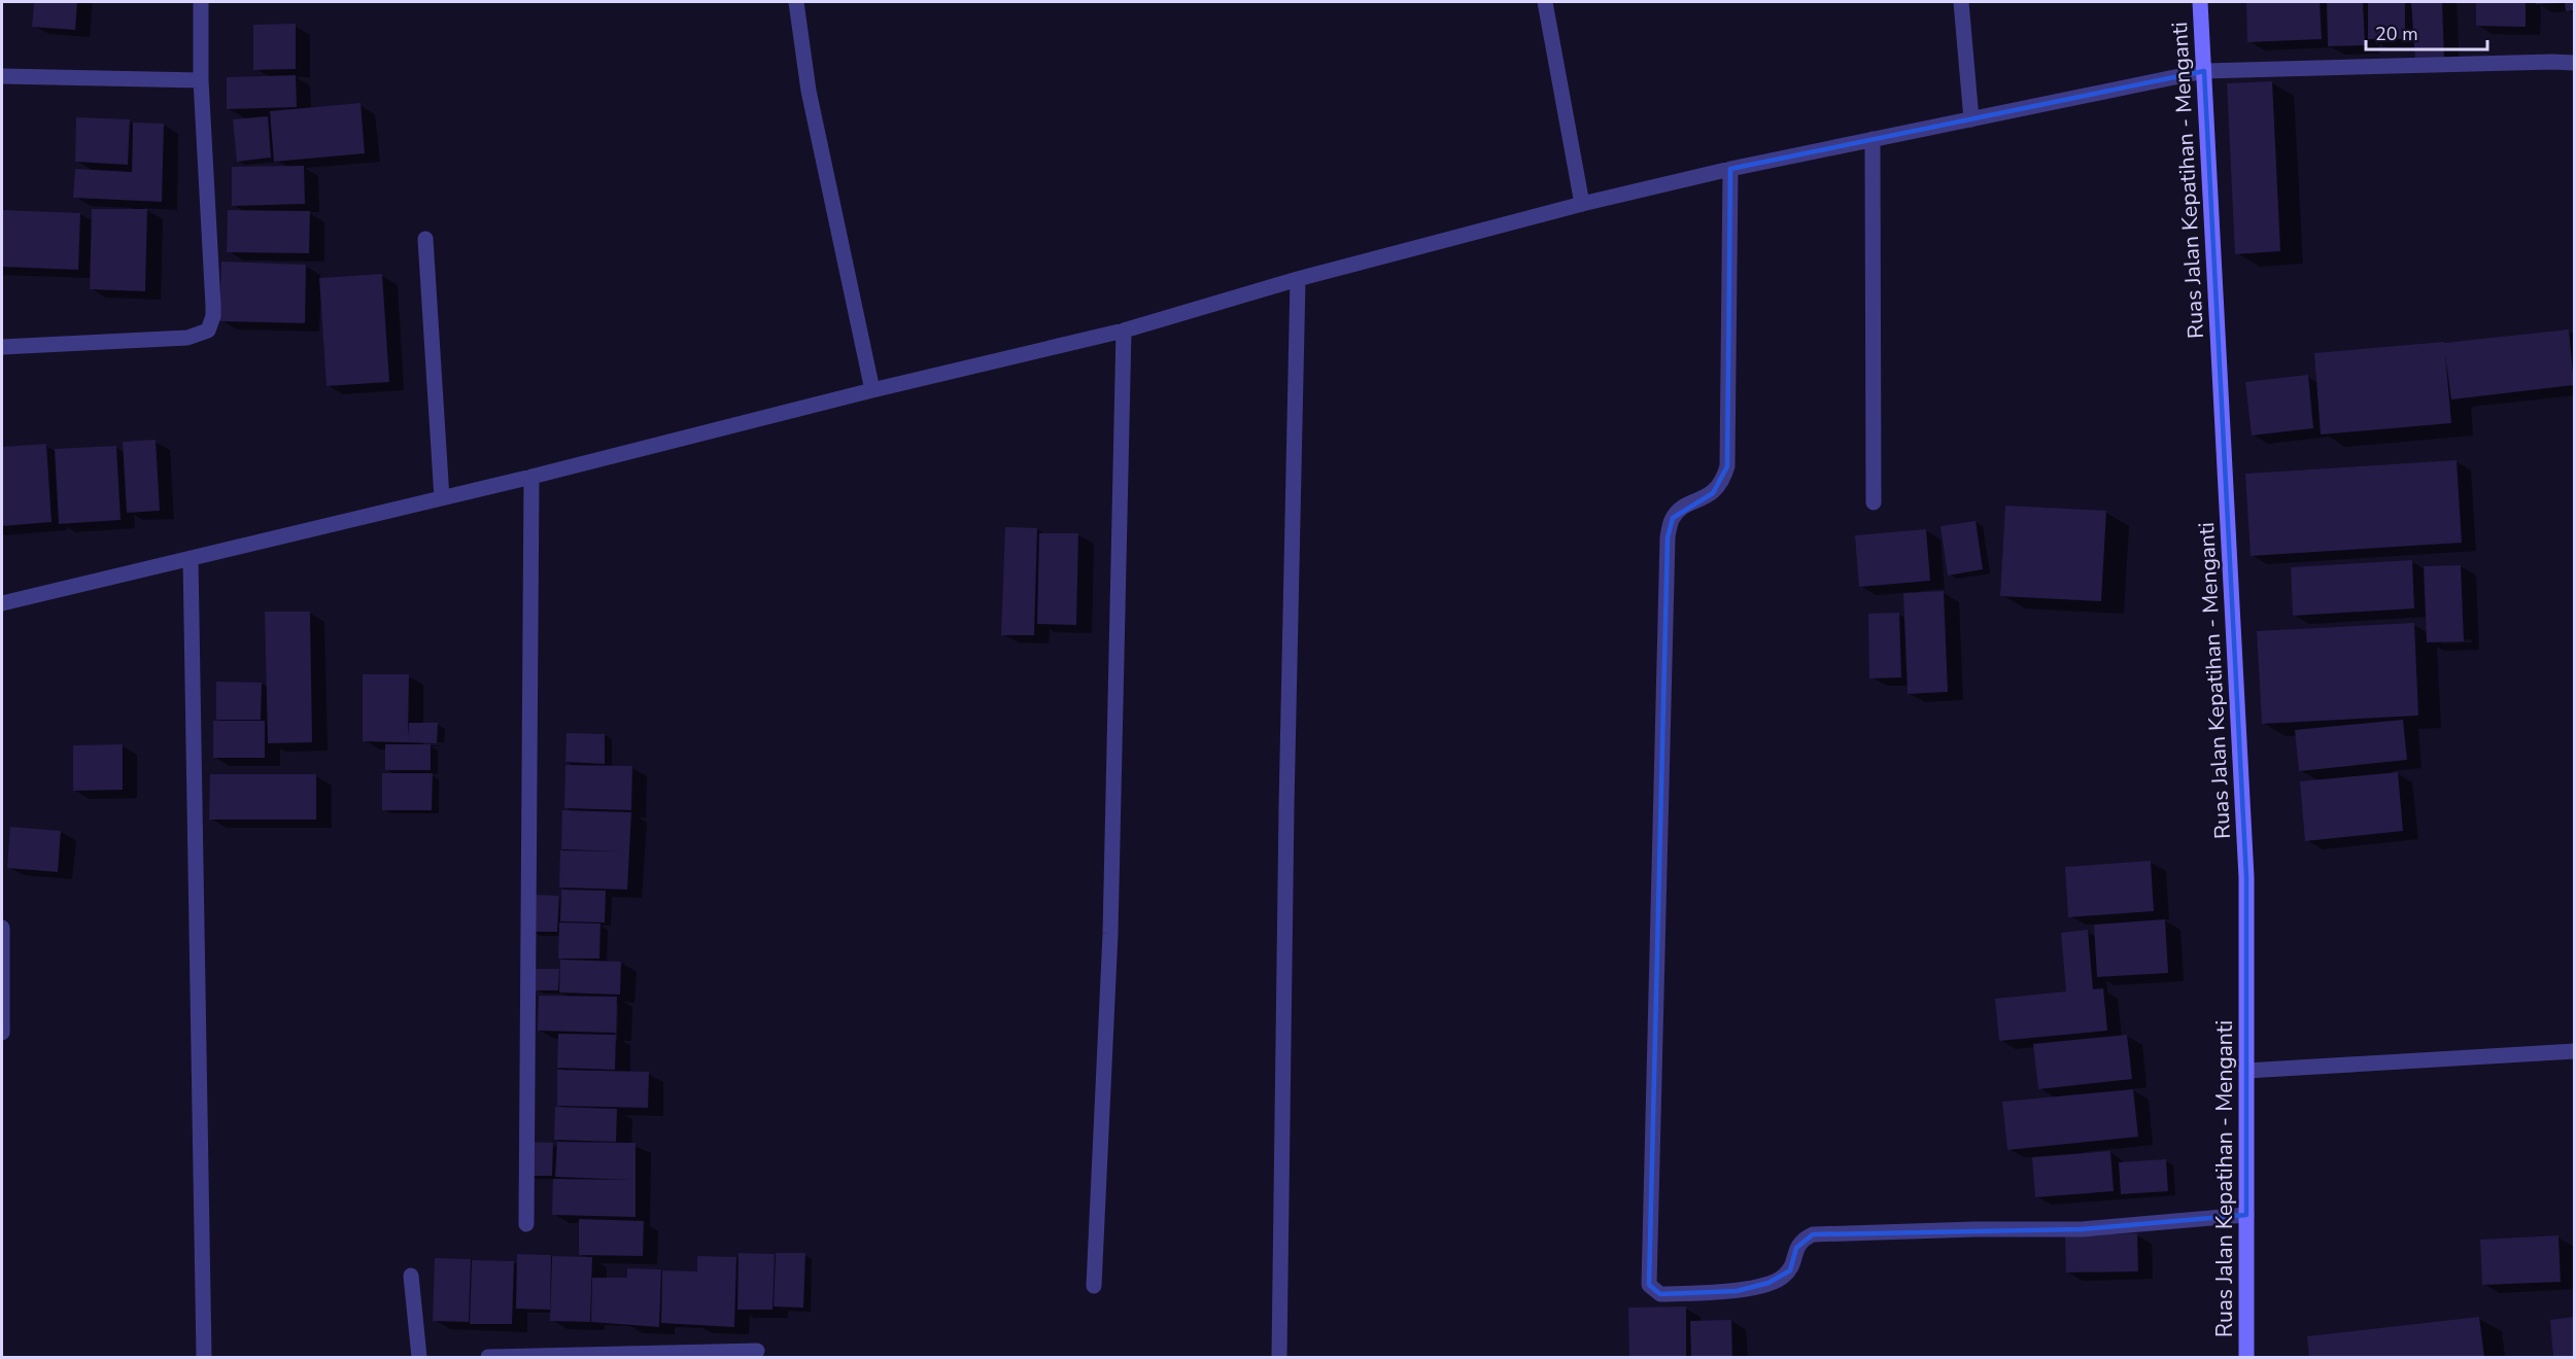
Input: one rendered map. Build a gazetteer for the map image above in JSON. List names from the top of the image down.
{
  "streets": {
    "main road": ["Ruas Jalan Kepatihan - Menganti"]
  },
  "scale_bar": "20 m"
}
